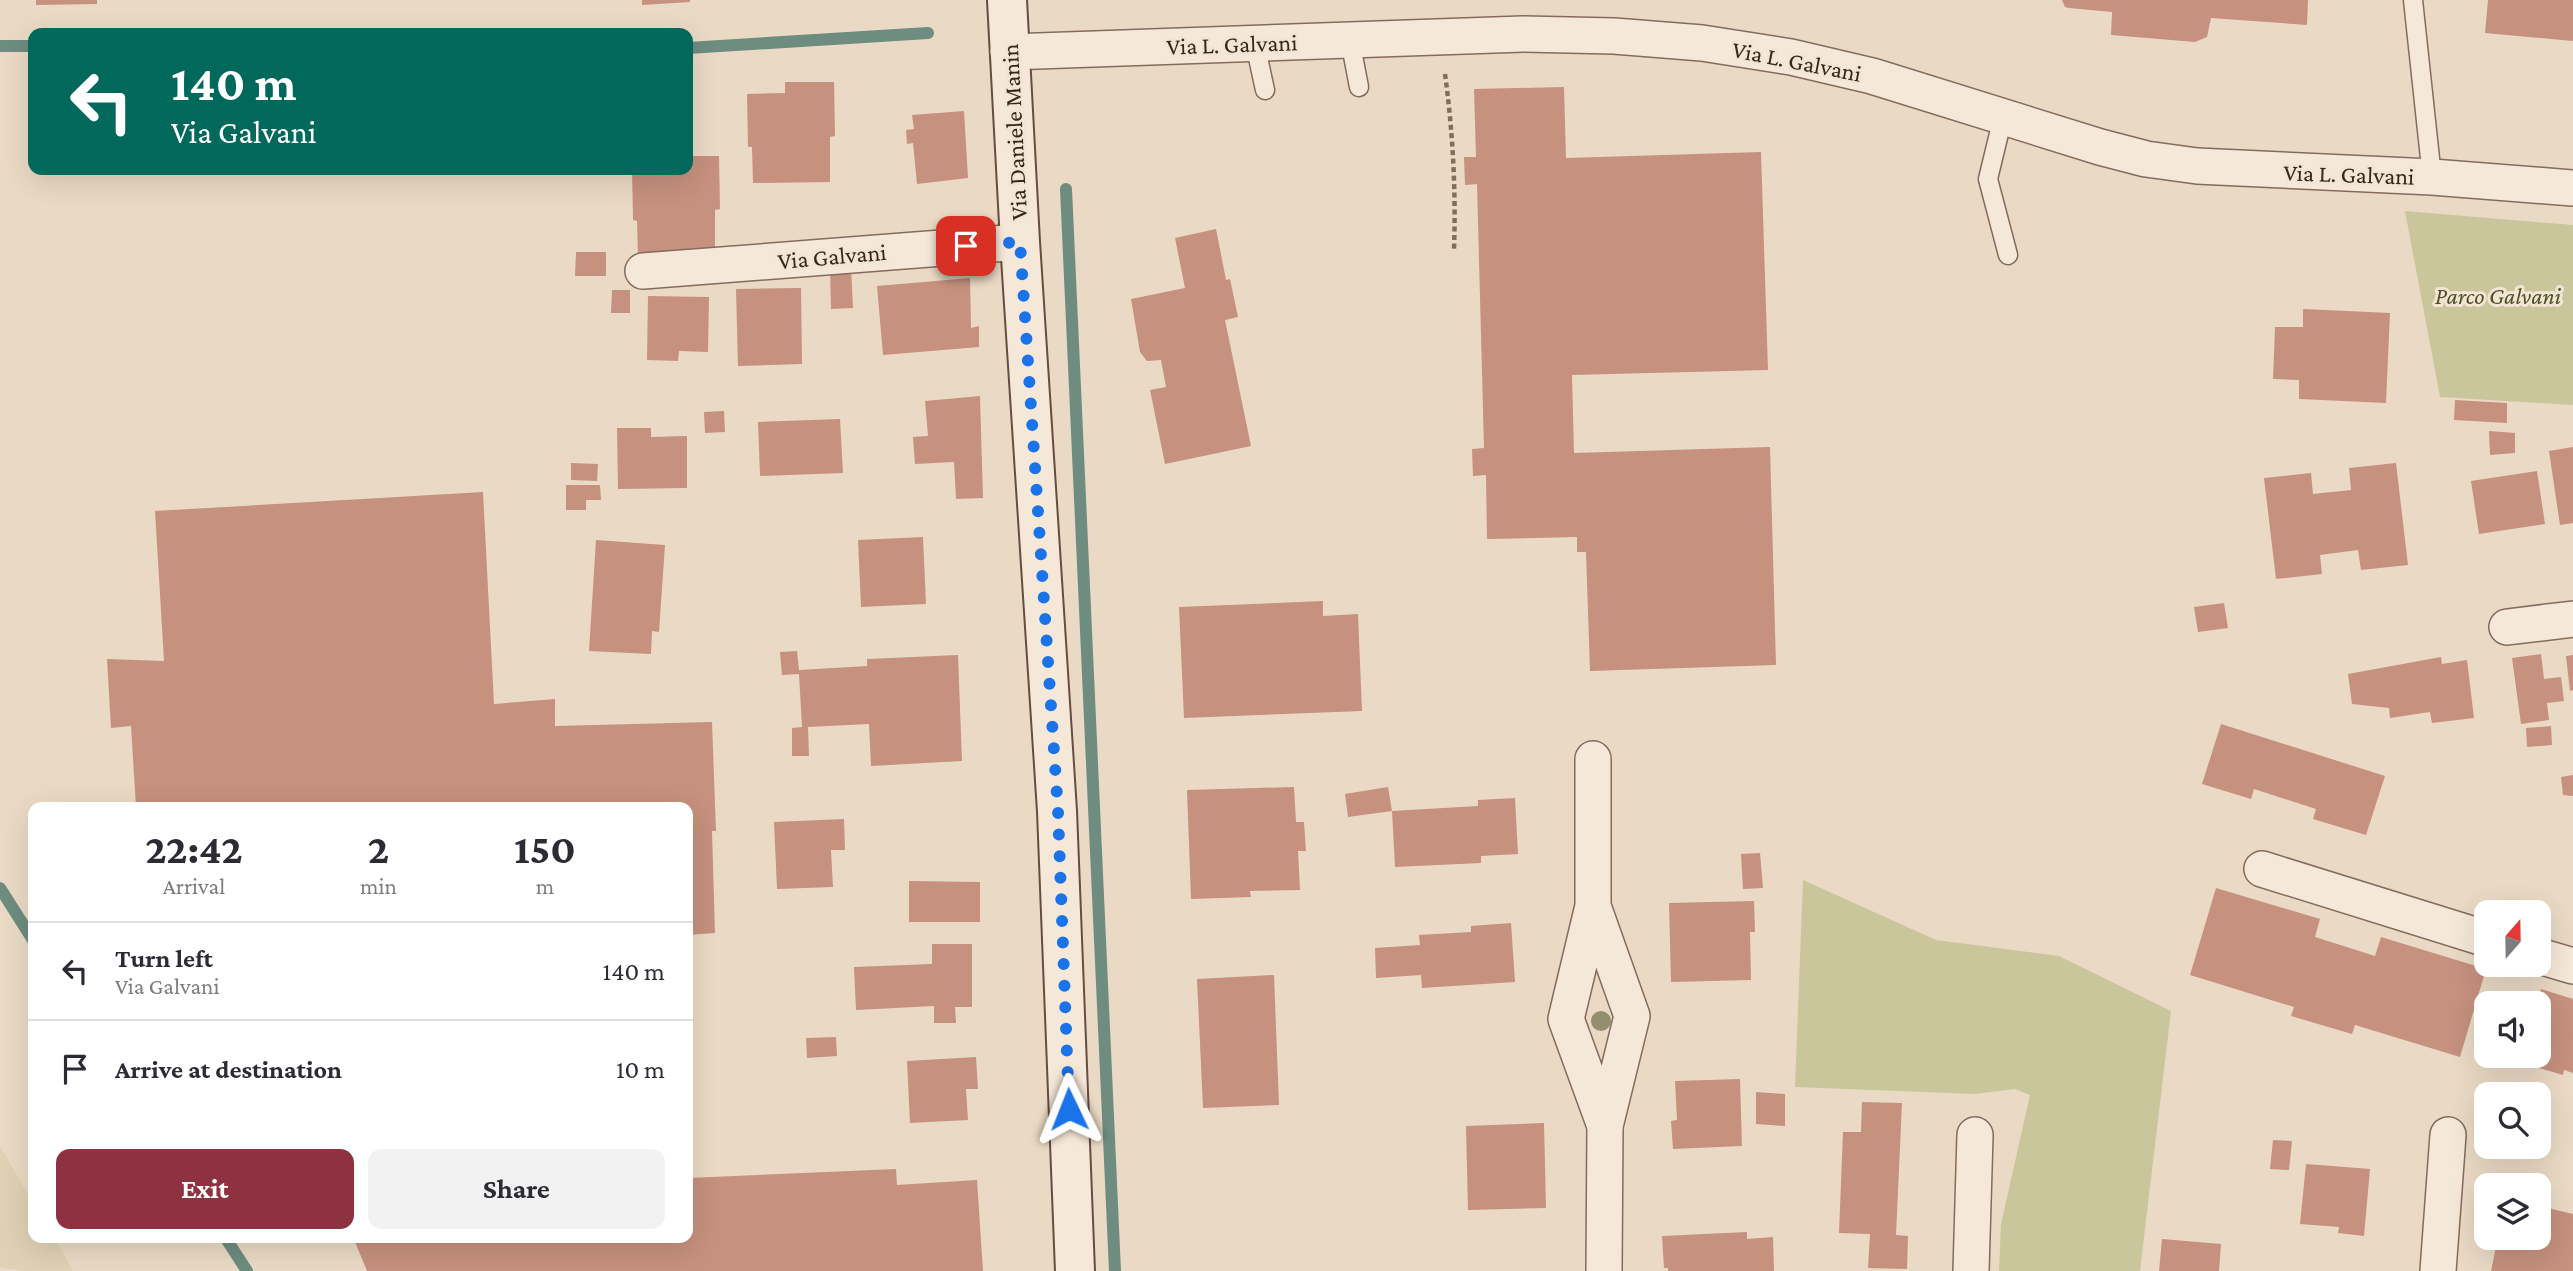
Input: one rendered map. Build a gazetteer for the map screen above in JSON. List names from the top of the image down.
{
  "streets": {
    "main road": ["Via Daniele Manin"],
    "street": ["Via L. Galvani", "Via Galvani"]
  },
  "crossings": [
    ["Via L. Galvani", "Via Daniele Manin"],
    ["Via Daniele Manin", "Via Galvani"]
  ],
  "parks": ["Parco Galvani"],
  "north": "top",
  "page": {
    "turn": ["140 m", "Via Galvani"],
    "eta": [
      "22:42",
      "Arrival",
      "2",
      "min",
      "150",
      "m"
    ],
    "list": [
      {
        "name": "Turn left",
        "note": "Via Galvani",
        "value": "140 m"
      },
      {
        "name": "Arrive at destination",
        "value": "10 m"
      }
    ],
    "buttons": ["Exit", "Share"]
  }
}
